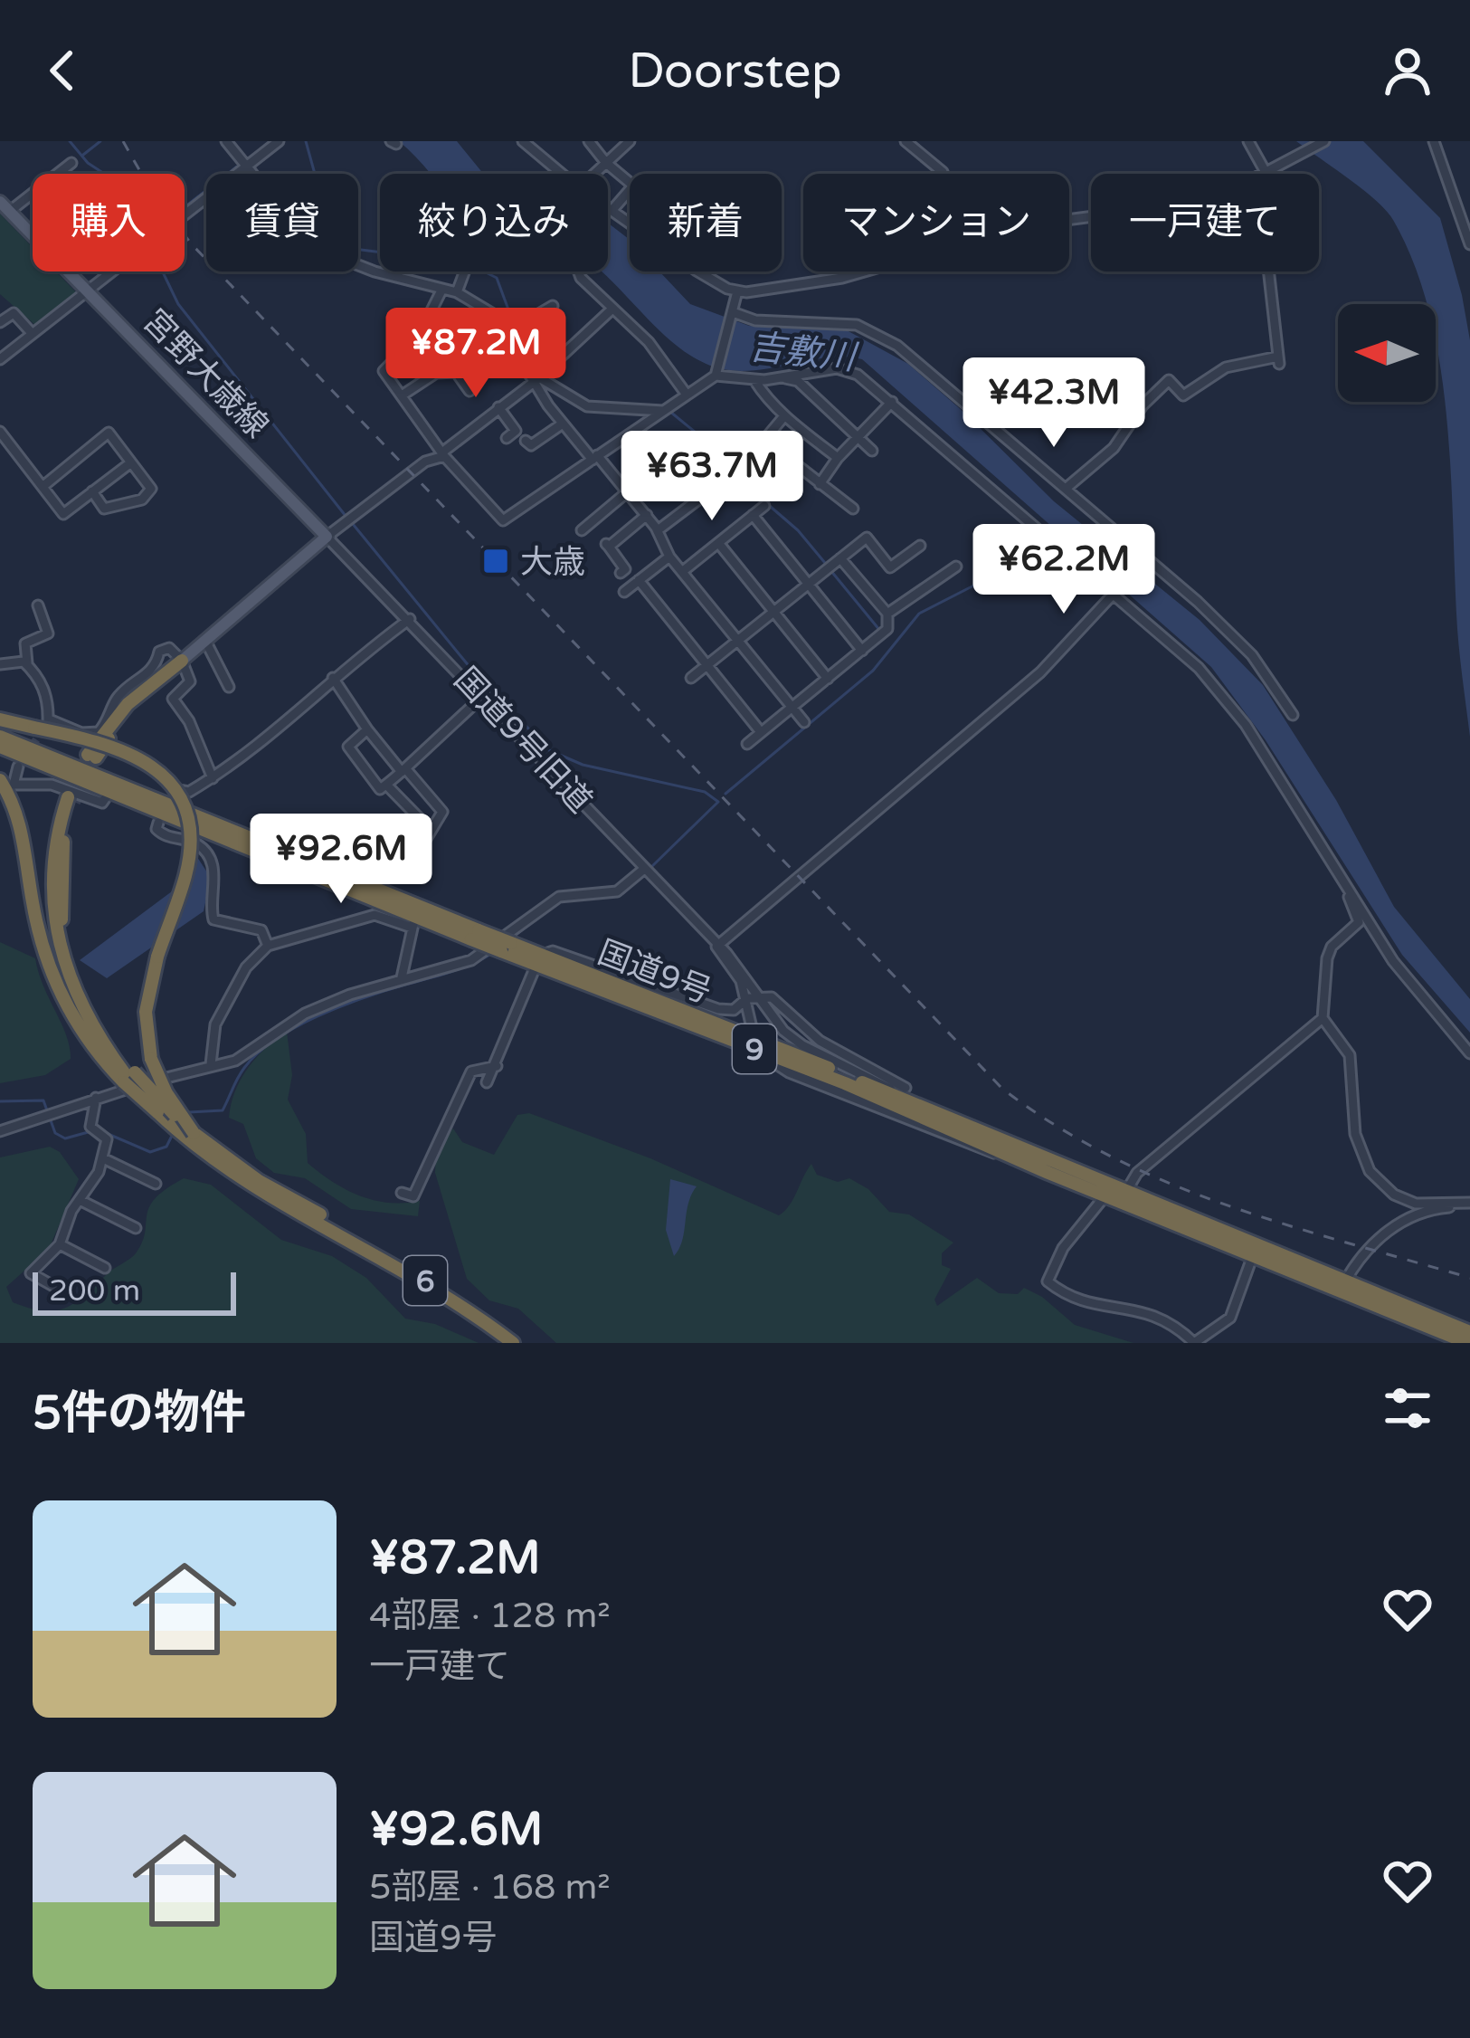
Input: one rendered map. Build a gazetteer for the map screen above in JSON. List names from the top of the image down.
{
  "streets": {
    "highway": ["国道9号", "9", "6"],
    "main road": ["宮野大歳線"],
    "street": ["国道9号旧道"]
  },
  "crossings": [
    ["宮野大歳線", "国道9号旧道"],
    ["国道9号旧道", "国道9号"]
  ],
  "water": ["吉敷川"],
  "places": {
    "transit": ["大歳"]
  },
  "scale_bar": "200 m",
  "north": "left",
  "page": {
    "header": "Doorstep",
    "chip": [
      "購入",
      "賃貸",
      "絞り込み",
      "新着",
      "マンション",
      "一戸建て"
    ],
    "price": [
      "¥87.2M",
      "¥42.3M",
      "¥63.7M",
      "¥62.2M",
      "¥92.6M"
    ],
    "scale": "200 m",
    "heading": "5件の物件",
    "list": [
      {
        "name": "¥87.2M",
        "note": "4部屋 · 128 m² · 一戸建て"
      },
      {
        "name": "¥92.6M",
        "note": "5部屋 · 168 m² · 国道9号"
      }
    ]
  }
}
